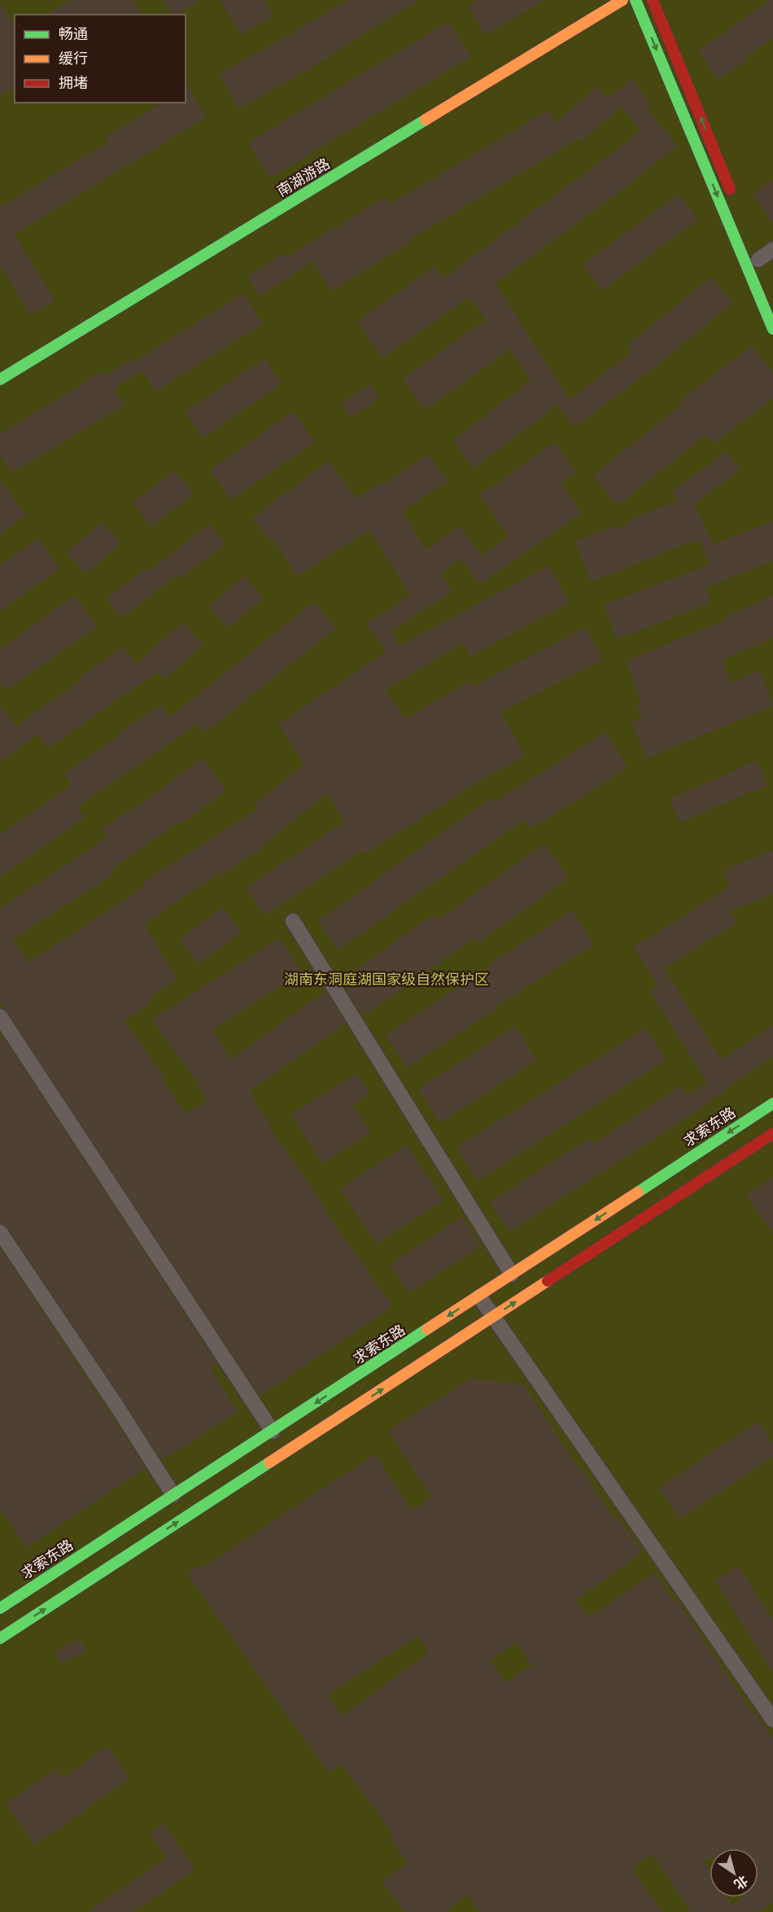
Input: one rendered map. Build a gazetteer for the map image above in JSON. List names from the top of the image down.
{
  "streets": {
    "main road": ["南湖游路", "求索东路"]
  },
  "parks": ["湖南东洞庭湖国家级自然保护区"],
  "legend": ["畅通", "缓行", "拥堵"],
  "north": "bottom right"
}
